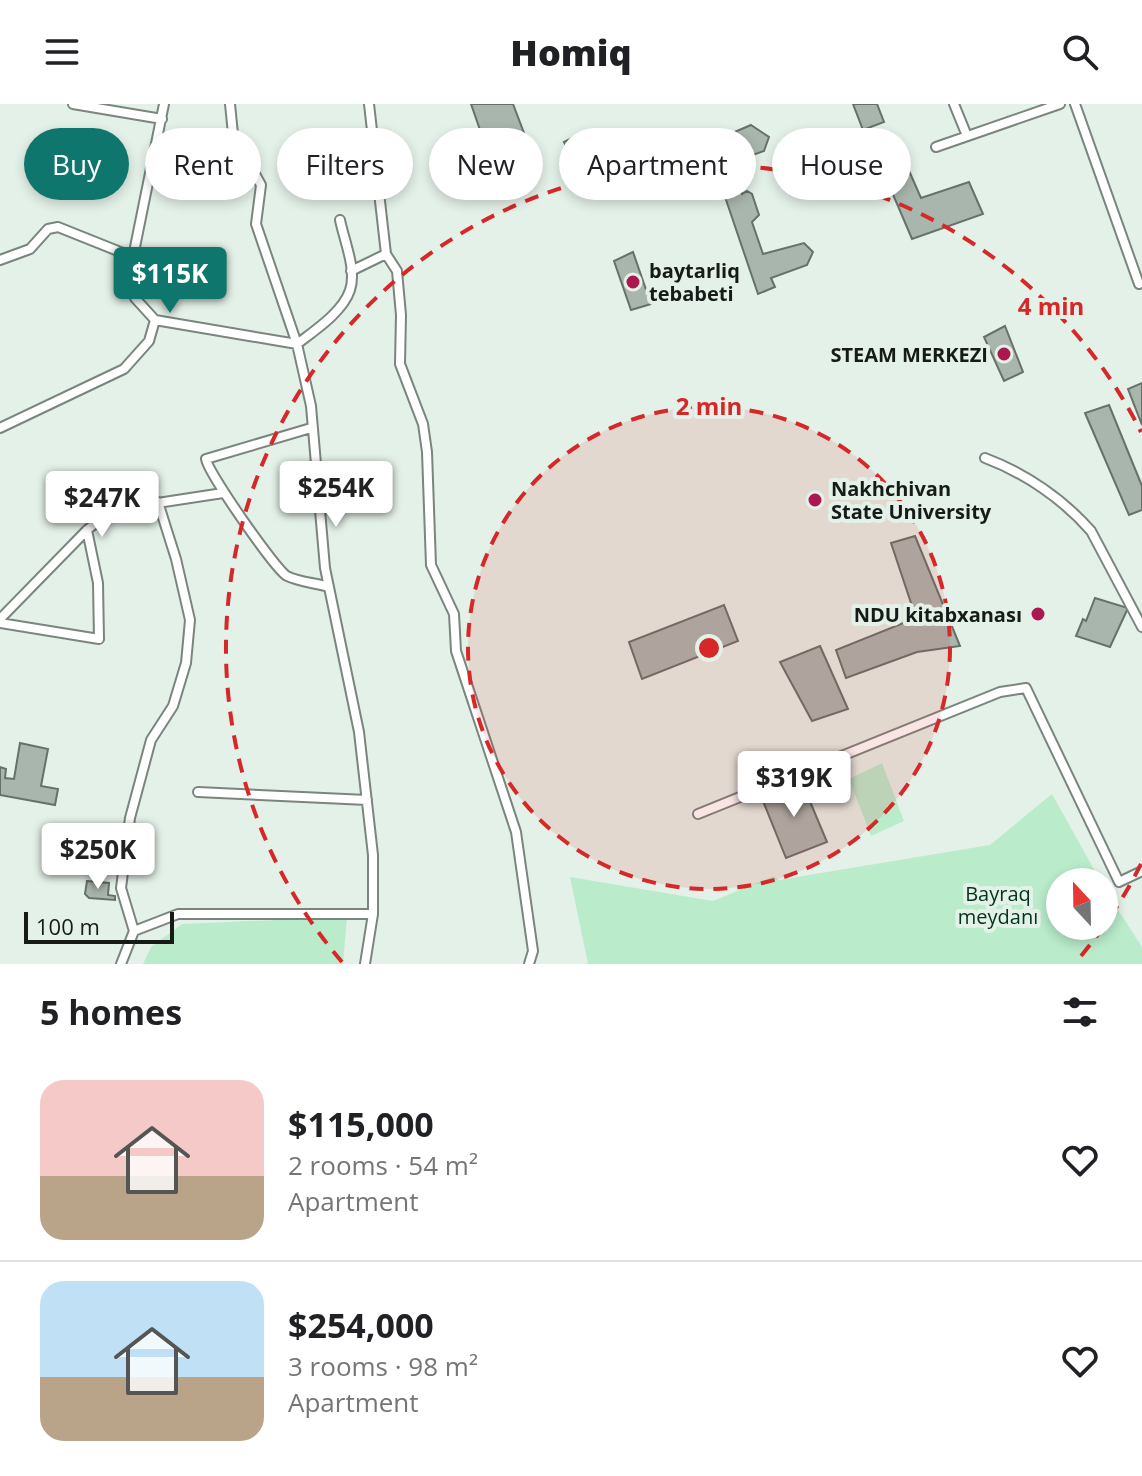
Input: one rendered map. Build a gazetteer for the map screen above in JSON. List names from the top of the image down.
{
  "parks": ["Bayraq meydanı"],
  "places": [
    "baytarliq tebabeti",
    "STEAM MERKEZI",
    "Nakhchivan State University",
    "NDU kitabxanası"
  ],
  "scale_bar": "100 m",
  "north": "top",
  "page": {
    "header": "Homiq",
    "chip": [
      "Buy",
      "Rent",
      "Filters",
      "New",
      "Apartment",
      "House"
    ],
    "price": [
      "$115K",
      "$254K",
      "$247K",
      "$319K",
      "$250K"
    ],
    "scale": "100 m",
    "heading": "5 homes",
    "list": [
      {
        "name": "$115,000",
        "note": "2 rooms · 54 m² · Apartment"
      },
      {
        "name": "$254,000",
        "note": "3 rooms · 98 m² · Apartment"
      }
    ]
  },
  "rings": ["4 min", "2 min"]
}
